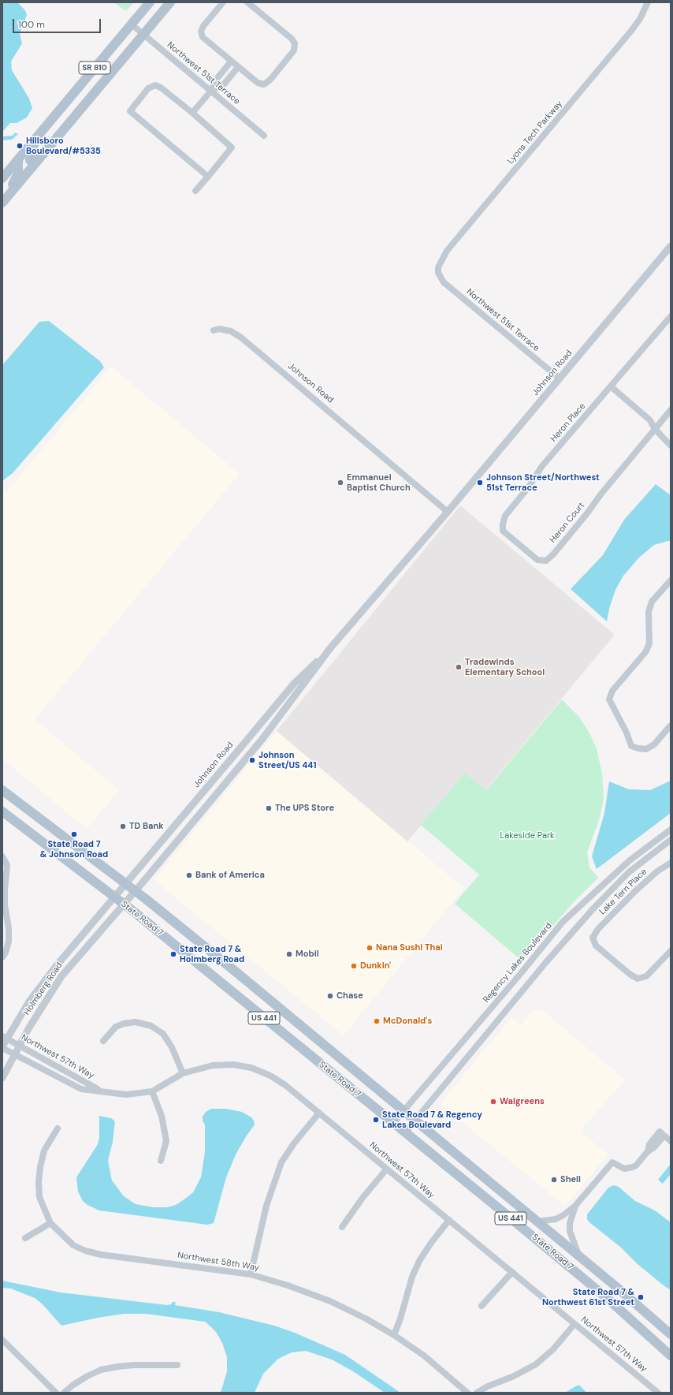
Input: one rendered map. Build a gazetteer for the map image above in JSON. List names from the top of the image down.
{
  "streets": {
    "main road": ["SR 810", "State Road 7", "US 441"],
    "street": [
      "Northwest 51st Terrace",
      "Lyons Tech Parkway",
      "Johnson Road",
      "Heron Place",
      "Heron Court",
      "Lake Tern Place",
      "Regency Lakes Boulevard",
      "Holmberg Road",
      "Northwest 57th Way",
      "Northwest 58th Way"
    ]
  },
  "crossings": [
    ["SR 810", "Northwest 51st Terrace"],
    ["Northwest 51st Terrace", "Lyons Tech Parkway"],
    ["Northwest 51st Terrace", "Johnson Road"],
    ["Johnson Road", "State Road 7"],
    ["Johnson Road", "Holmberg Road"],
    ["Heron Place", "Heron Court"],
    ["State Road 7", "Regency Lakes Boulevard"],
    ["State Road 7", "Holmberg Road"],
    ["Holmberg Road", "Northwest 57th Way"]
  ],
  "parks": ["Lakeside Park"],
  "places": [
    "Hillsboro Boulevard/#5335",
    "Emmanuel Baptist Church",
    "Johnson Street/Northwest 51st Terrace",
    "Tradewinds Elementary School",
    "Johnson Street/US 441",
    "The UPS Store",
    "TD Bank",
    "State Road 7 & Johnson Road",
    "Bank of America",
    "Nana Sushi Thai",
    "State Road 7 & Holmberg Road",
    "Mobil",
    "Dunkin'",
    "Chase",
    "McDonald's",
    "Walgreens",
    "State Road 7 & Regency Lakes Boulevard",
    "Shell",
    "State Road 7 & Northwest 61st Street"
  ],
  "scale_bar": "100 m"
}
